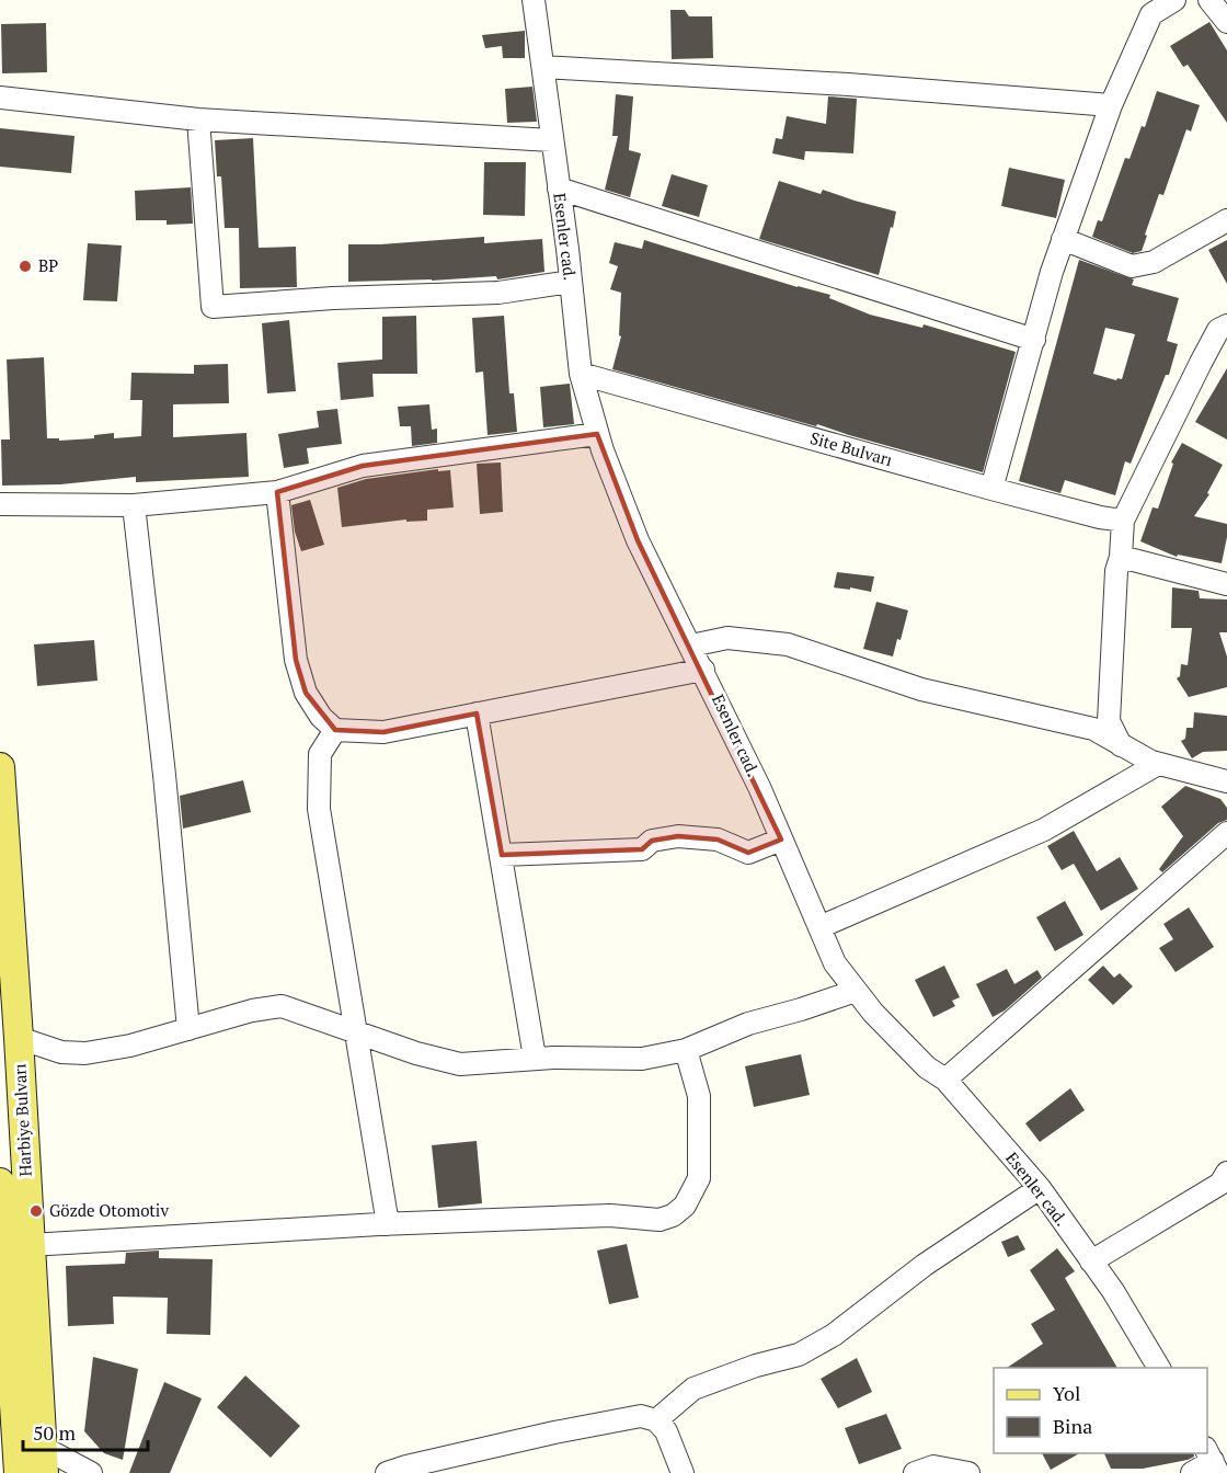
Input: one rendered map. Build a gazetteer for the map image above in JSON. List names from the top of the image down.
{
  "streets": {
    "main road": ["Harbiye Bulvarı"],
    "street": ["Esenler cad.", "Site Bulvarı"]
  },
  "crossings": [
    ["Esenler cad.", "Site Bulvarı"]
  ],
  "places": ["BP", "Gözde Otomotiv"],
  "legend": ["Yol", "Bina"],
  "scale_bar": "50 m"
}
